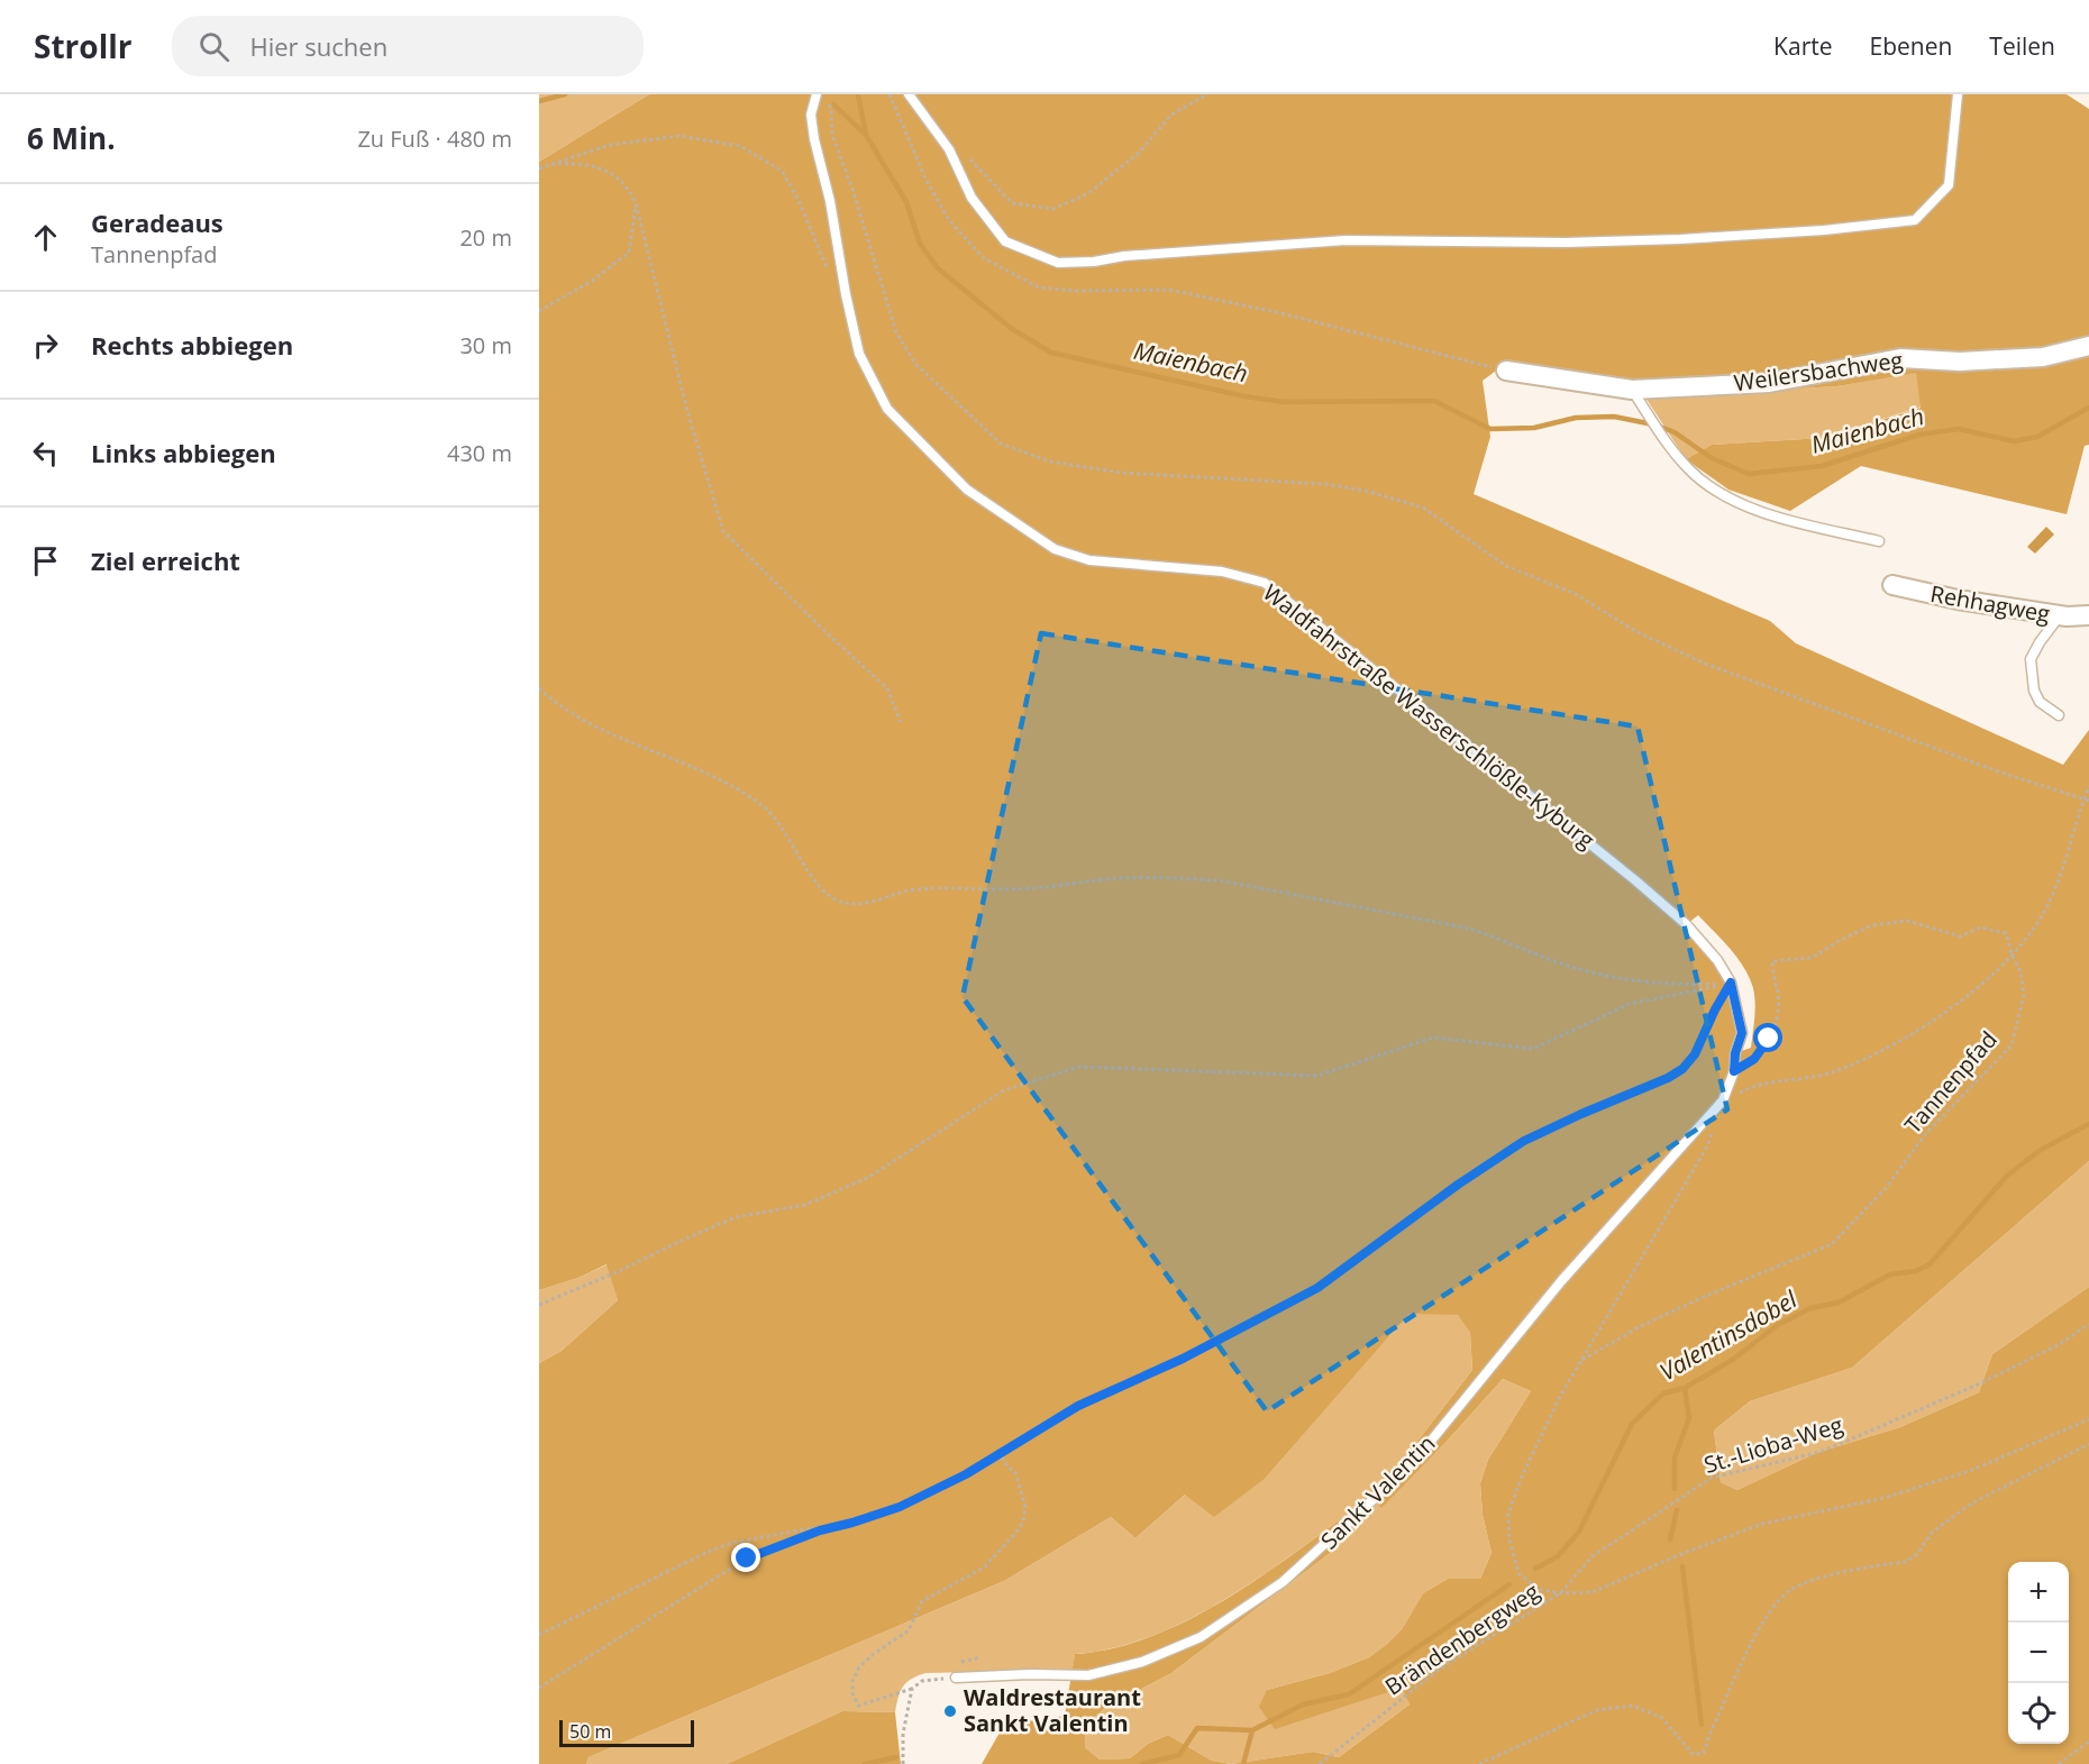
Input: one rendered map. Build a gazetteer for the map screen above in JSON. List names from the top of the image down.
{
  "streets": {
    "street": ["Weilersbachweg", "Rehhagweg"],
    "lane": ["Waldfahrstraße Wasserschlößle-Kyburg", "Sankt Valentin"],
    "path": ["Tannenpfad", "St.-Lioba-Weg", "Brändenbergweg"]
  },
  "crossings": [
    ["Waldfahrstraße Wasserschlößle-Kyburg", "Tannenpfad"],
    ["Waldfahrstraße Wasserschlößle-Kyburg", "Sankt Valentin"],
    ["St.-Lioba-Weg", "Brändenbergweg"]
  ],
  "water": ["Maienbach", "Valentinsdobel"],
  "places": ["Waldrestaurant Sankt Valentin"],
  "scale_bar": "50 m",
  "page": {
    "header": "Strollr",
    "search": "Hier suchen",
    "nav": ["Karte", "Ebenen", "Teilen"],
    "heading": ["6 Min.", "Zu Fuß · 480 m"],
    "list": [
      ["Geradeaus", "Tannenpfad", "20 m"],
      ["Rechts abbiegen", "30 m"],
      ["Links abbiegen", "430 m"],
      "Ziel erreicht"
    ],
    "map_buttons": ["+", "−"],
    "scale": "50 m"
  }
}
